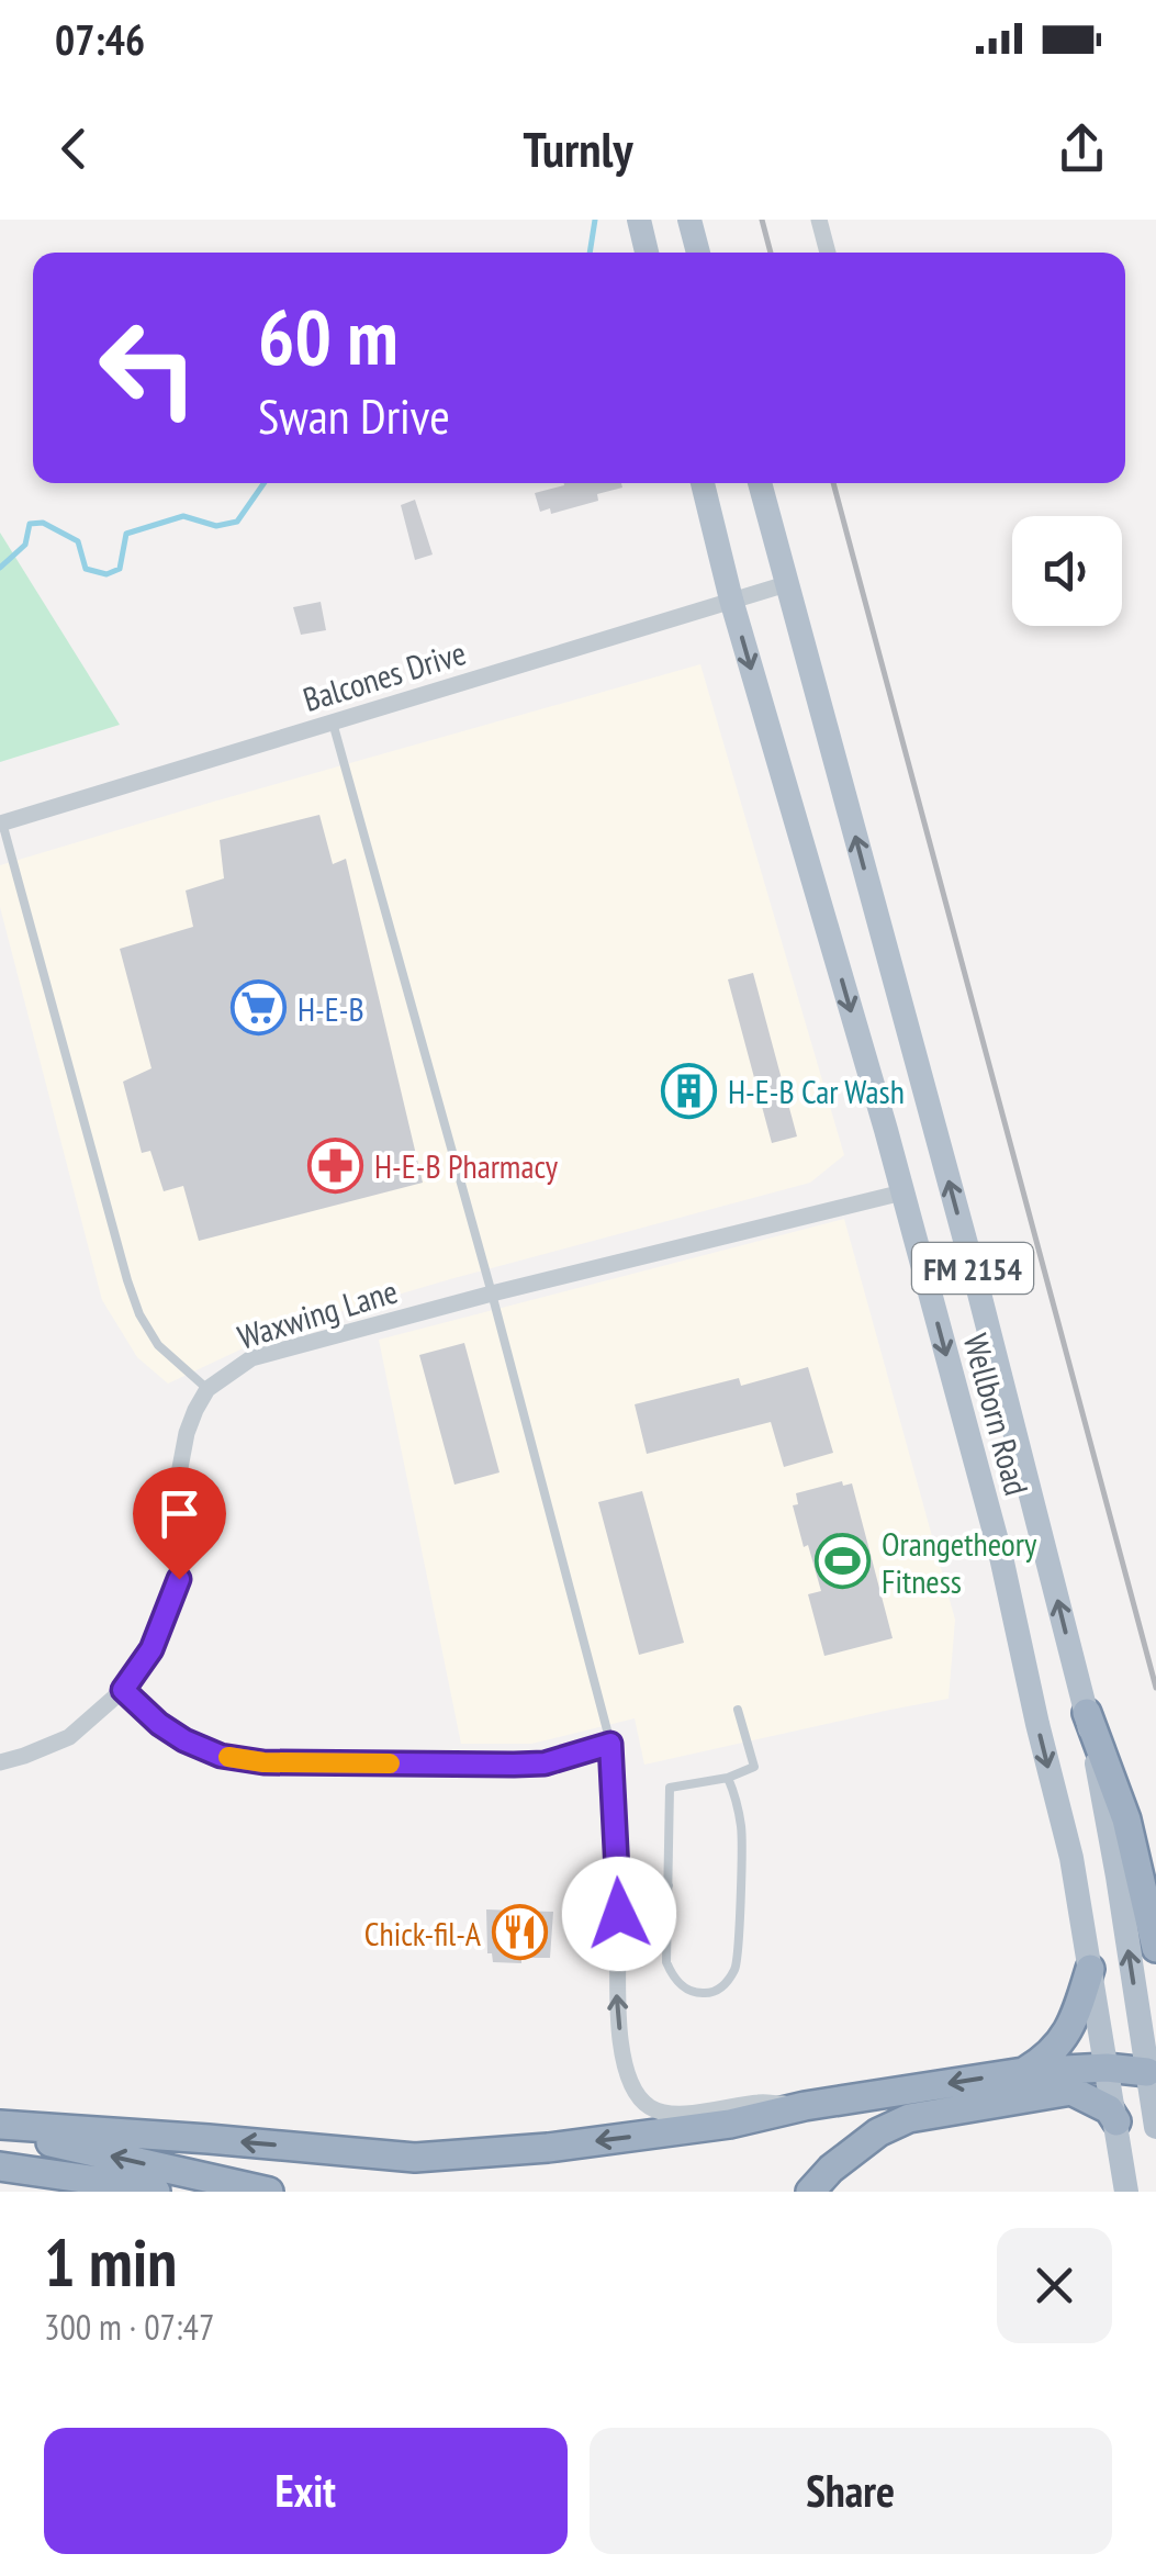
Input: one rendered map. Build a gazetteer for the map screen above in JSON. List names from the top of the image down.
{
  "streets": {
    "main road": ["FM 2154", "Wellborn Road"],
    "street": ["Balcones Drive", "Waxwing Lane"]
  },
  "crossings": [
    ["Balcones Drive", "Wellborn Road"],
    ["Waxwing Lane", "Wellborn Road"]
  ],
  "places": {
    "supermarket": ["H-E-B"],
    "building": ["H-E-B Car Wash"],
    "pharmacy": ["H-E-B Pharmacy"],
    "sports": ["Orangetheory Fitness"],
    "restaurant": ["Chick-fil-A"]
  },
  "page": {
    "status": "07:46",
    "header": "Turnly",
    "turn": ["60 m", "Swan Drive"],
    "heading": ["1 min", "300 m · 07:47"],
    "buttons": ["Exit", "Share"]
  }
}
